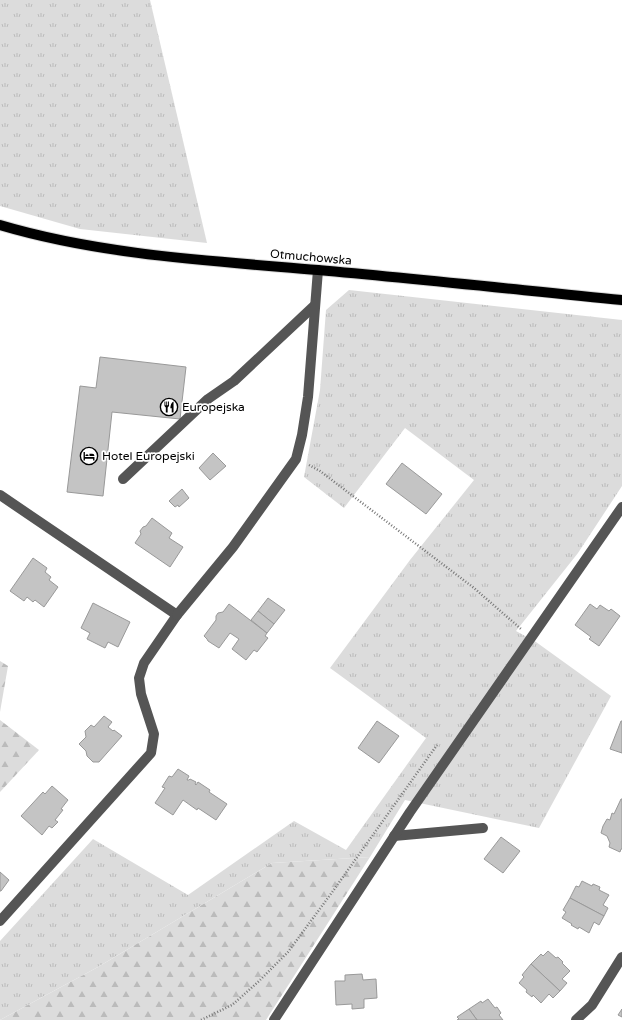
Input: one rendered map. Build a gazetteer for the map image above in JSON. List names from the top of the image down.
{
  "streets": {
    "main road": ["Otmuchowska"]
  },
  "places": {
    "restaurant": ["Europejska"],
    "hotel": ["Hotel Europejski"]
  }
}
